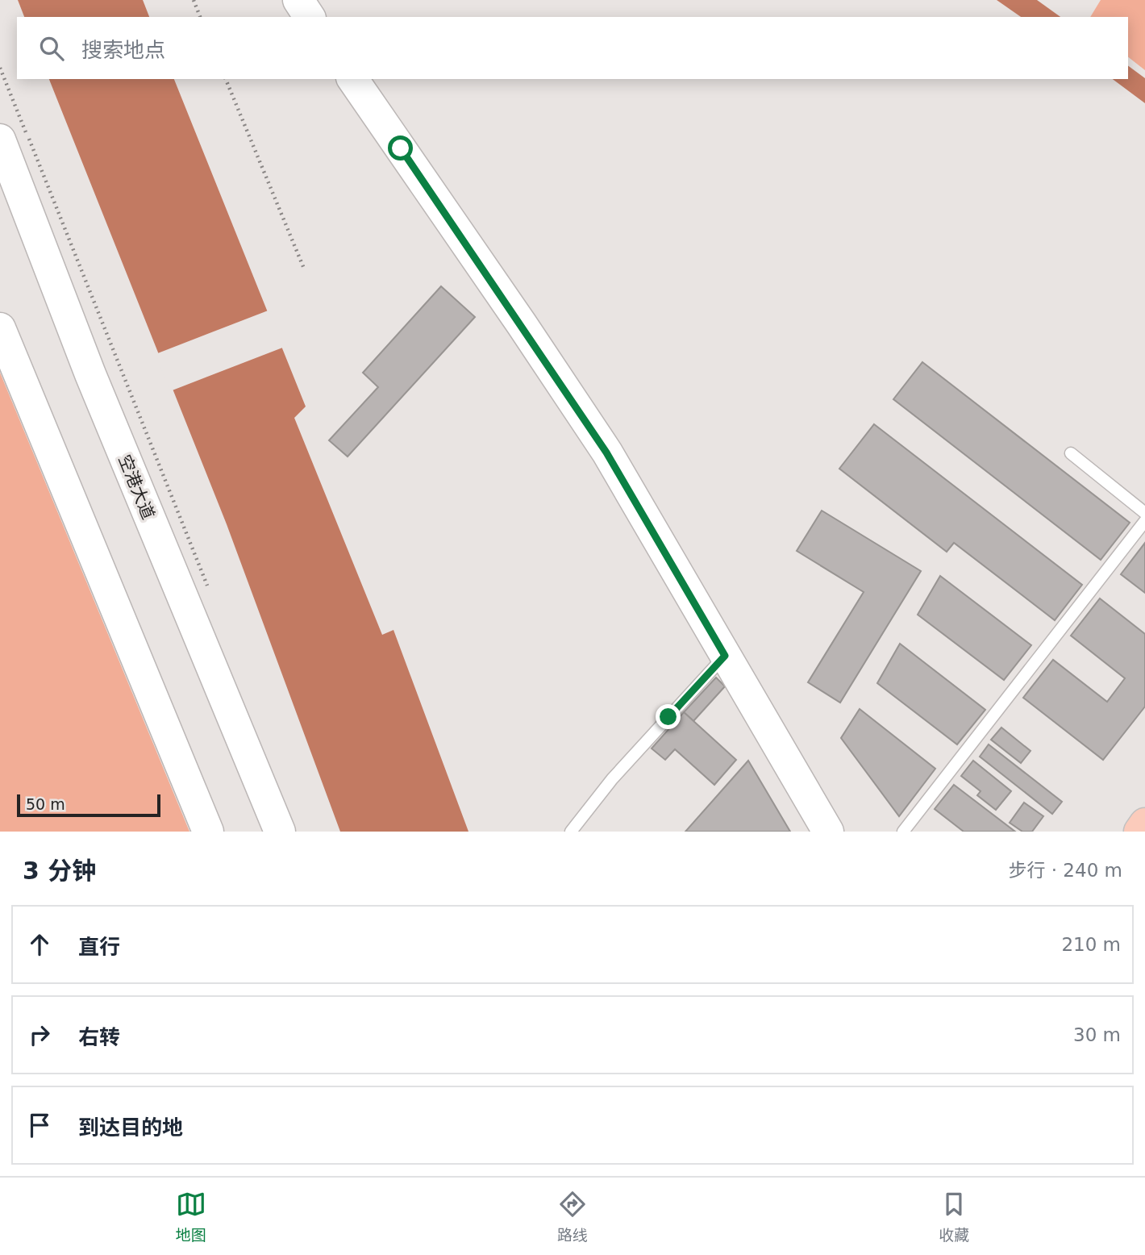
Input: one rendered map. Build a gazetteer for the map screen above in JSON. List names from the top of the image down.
{
  "streets": {
    "main road": ["空港大道"]
  },
  "scale_bar": "50 m",
  "page": {
    "search": "搜索地点",
    "scale": "50 m",
    "heading": ["3 分钟", "步行 · 240 m"],
    "list": [
      ["直行", "210 m"],
      ["右转", "30 m"],
      "到达目的地"
    ],
    "nav": ["地图", "路线", "收藏"]
  }
}
